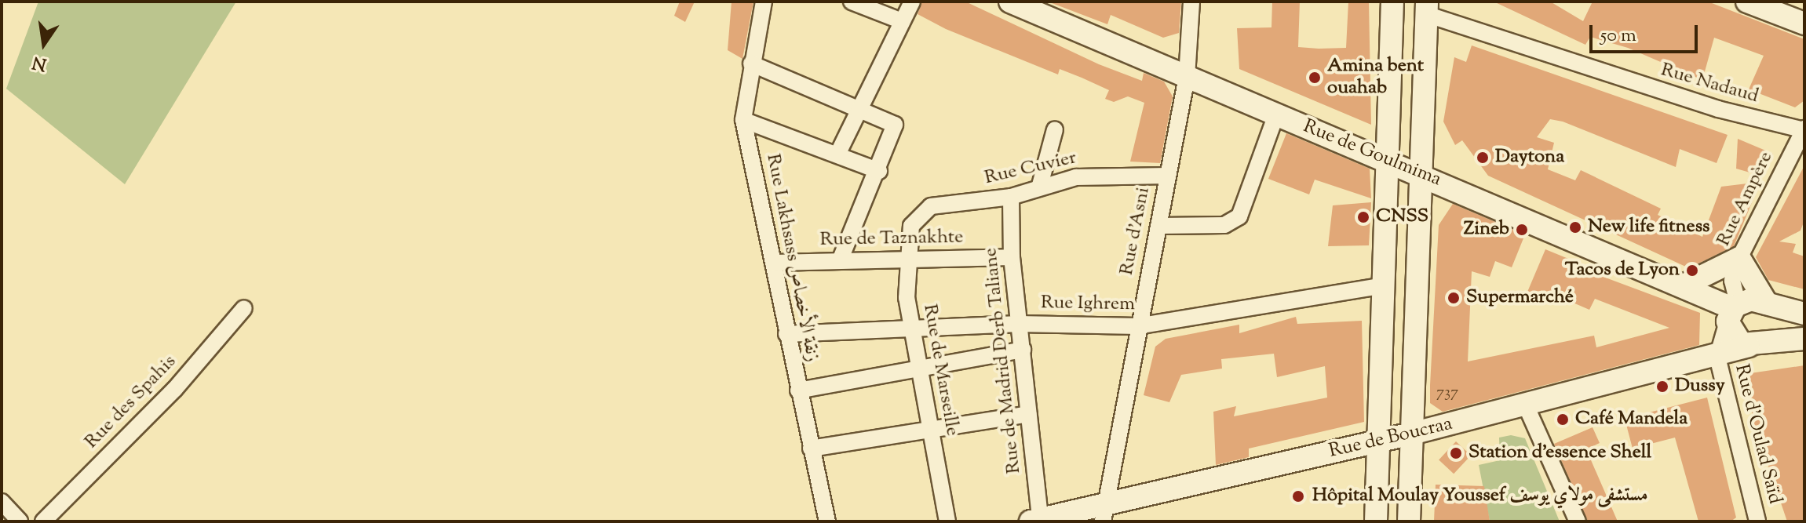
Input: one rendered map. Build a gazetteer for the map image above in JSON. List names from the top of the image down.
{
  "streets": {
    "street": [
      "Rue Nadaud",
      "Rue de Goulmima",
      "Rue Cuvier",
      "Rue Ampère",
      "Rue d'Asni",
      "Rue de Taznakhte",
      "Rue Lakhsass زنقة الأخصاص",
      "Rue Ighrem",
      "Rue de Madrid Derb Taliane",
      "Rue de Marseille",
      "Rue des Spahis",
      "Rue d'Oulad Saïd",
      "Rue de Boucraa"
    ]
  },
  "crossings": [
    ["Rue Nadaud", "Rue Ampère"],
    ["Rue de Goulmima", "Rue Ampère"],
    ["Rue de Goulmima", "Rue d'Asni"],
    ["Rue de Goulmima", "Rue d'Oulad Saïd"],
    ["Rue Cuvier", "Rue d'Asni"],
    ["Rue Cuvier", "Rue de Madrid Derb Taliane"],
    ["Rue Cuvier", "Rue de Marseille"],
    ["Rue Ampère", "Rue d'Oulad Saïd"],
    ["Rue d'Asni", "Rue Ighrem"],
    ["Rue d'Asni", "Rue de Boucraa"],
    ["Rue de Taznakhte", "Rue Lakhsass زنقة الأخصاص"],
    ["Rue de Taznakhte", "Rue de Madrid Derb Taliane"],
    ["Rue de Taznakhte", "Rue de Marseille"],
    ["Rue Lakhsass زنقة الأخصاص", "Rue Ighrem"],
    ["Rue Ighrem", "Rue de Madrid Derb Taliane"],
    ["Rue Ighrem", "Rue de Marseille"],
    ["Rue de Madrid Derb Taliane", "Rue de Boucraa"],
    ["Rue d'Oulad Saïd", "Rue de Boucraa"]
  ],
  "places": [
    "Amina bent ouahab",
    "Daytona",
    "CNSS",
    "New life fitness",
    "Zineb",
    "Tacos de Lyon",
    "Supermarché",
    "Dussy",
    "Café Mandela",
    "Station d'essence Shell",
    "Hôpital Moulay Youssef مستشفى مولاي يوسف"
  ],
  "house_numbers": ["737"],
  "scale_bar": "50 m",
  "north": "bottom"
}
